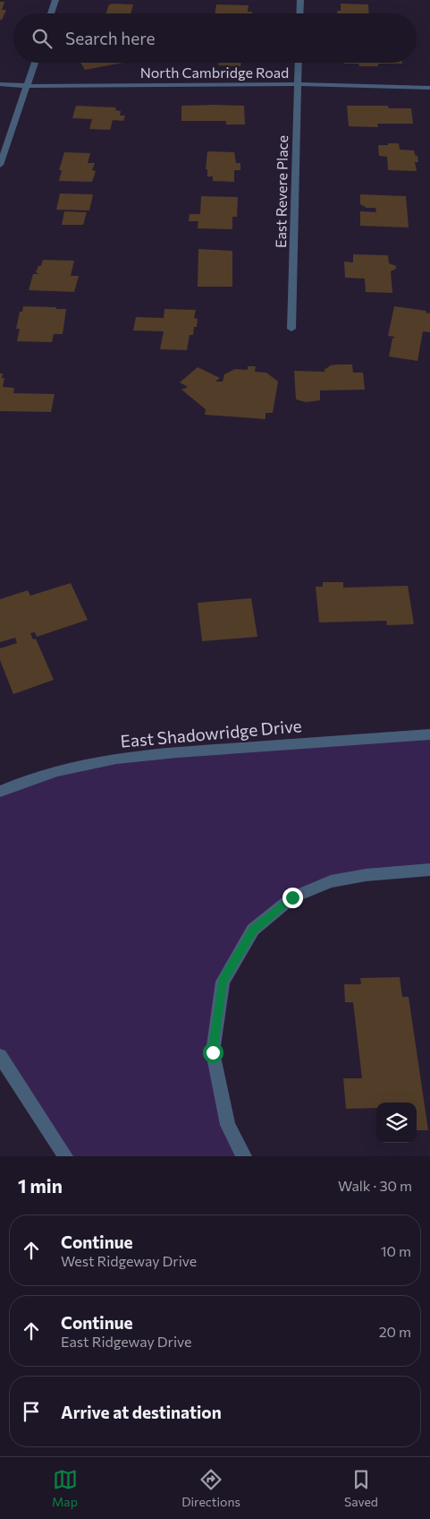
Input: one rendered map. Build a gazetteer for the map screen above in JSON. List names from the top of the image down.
{
  "streets": {
    "street": ["North Cambridge Road", "East Revere Place", "East Shadowridge Drive"]
  },
  "crossings": [
    ["North Cambridge Road", "East Revere Place"]
  ],
  "page": {
    "search": "Search here",
    "heading": ["1 min", "Walk · 30 m"],
    "list": [
      ["Continue", "West Ridgeway Drive", "10 m"],
      ["Continue", "East Ridgeway Drive", "20 m"],
      "Arrive at destination"
    ],
    "nav": ["Map", "Directions", "Saved"]
  }
}
